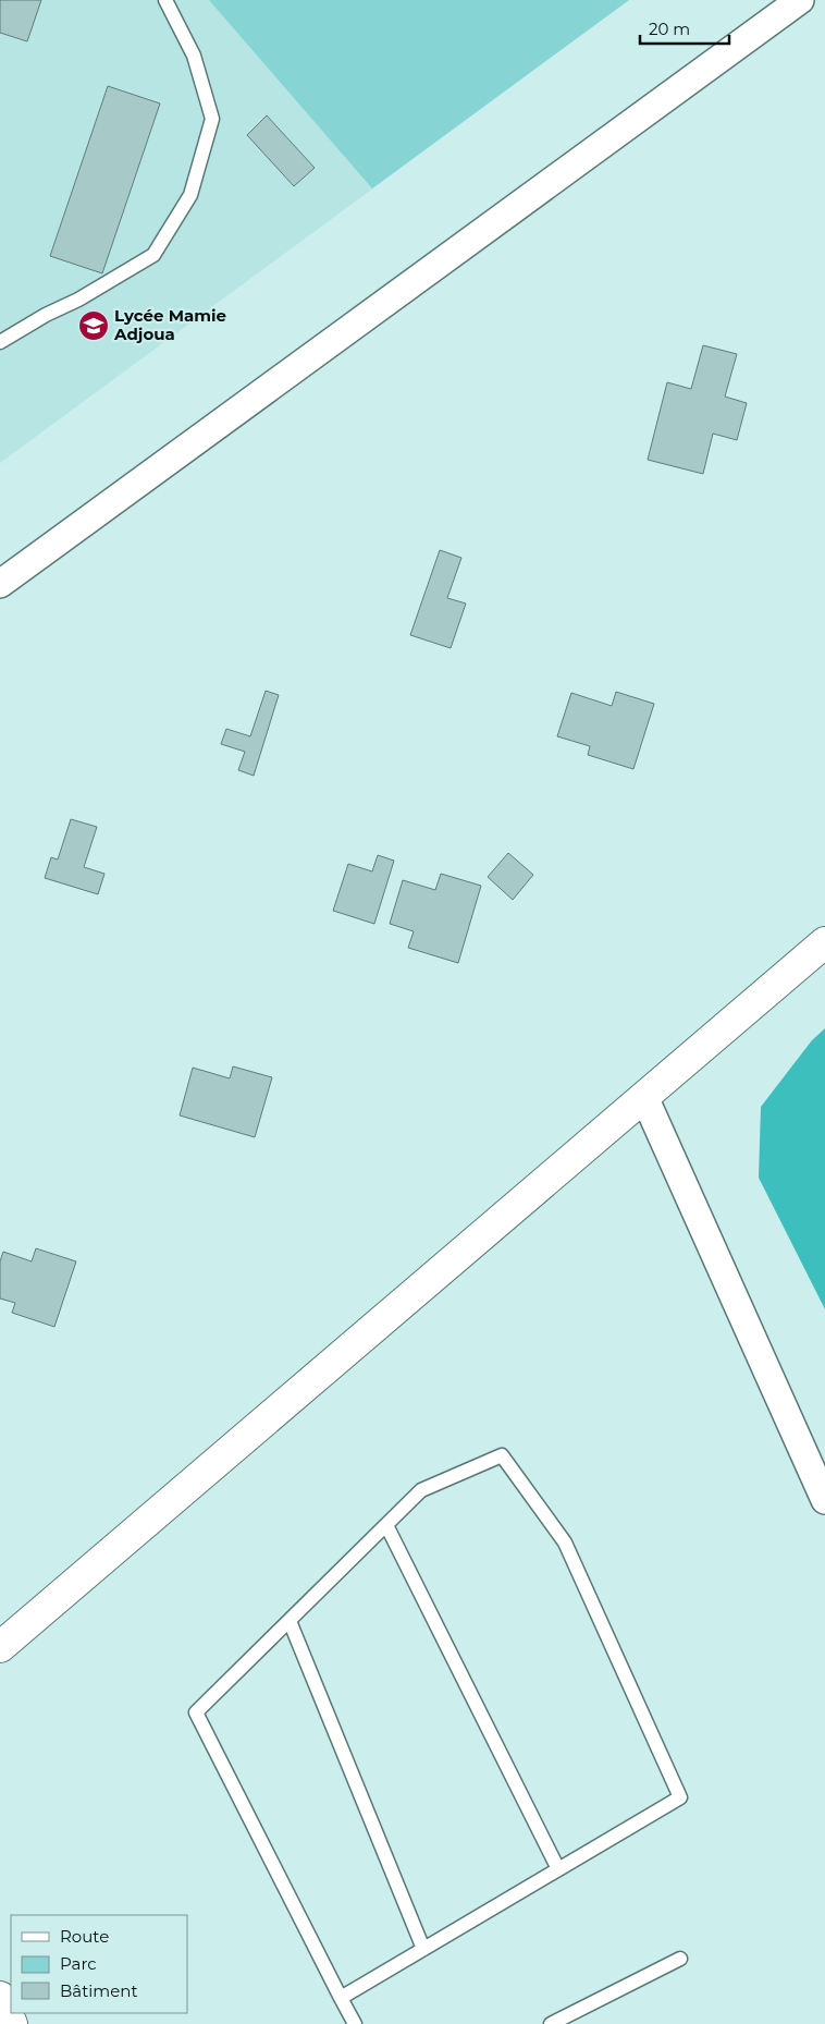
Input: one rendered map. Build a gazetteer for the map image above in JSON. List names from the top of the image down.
{
  "places": {
    "school or university": ["Lycée Mamie Adjoua"]
  },
  "legend": ["Route", "Parc", "Bâtiment"],
  "scale_bar": "20 m"
}
